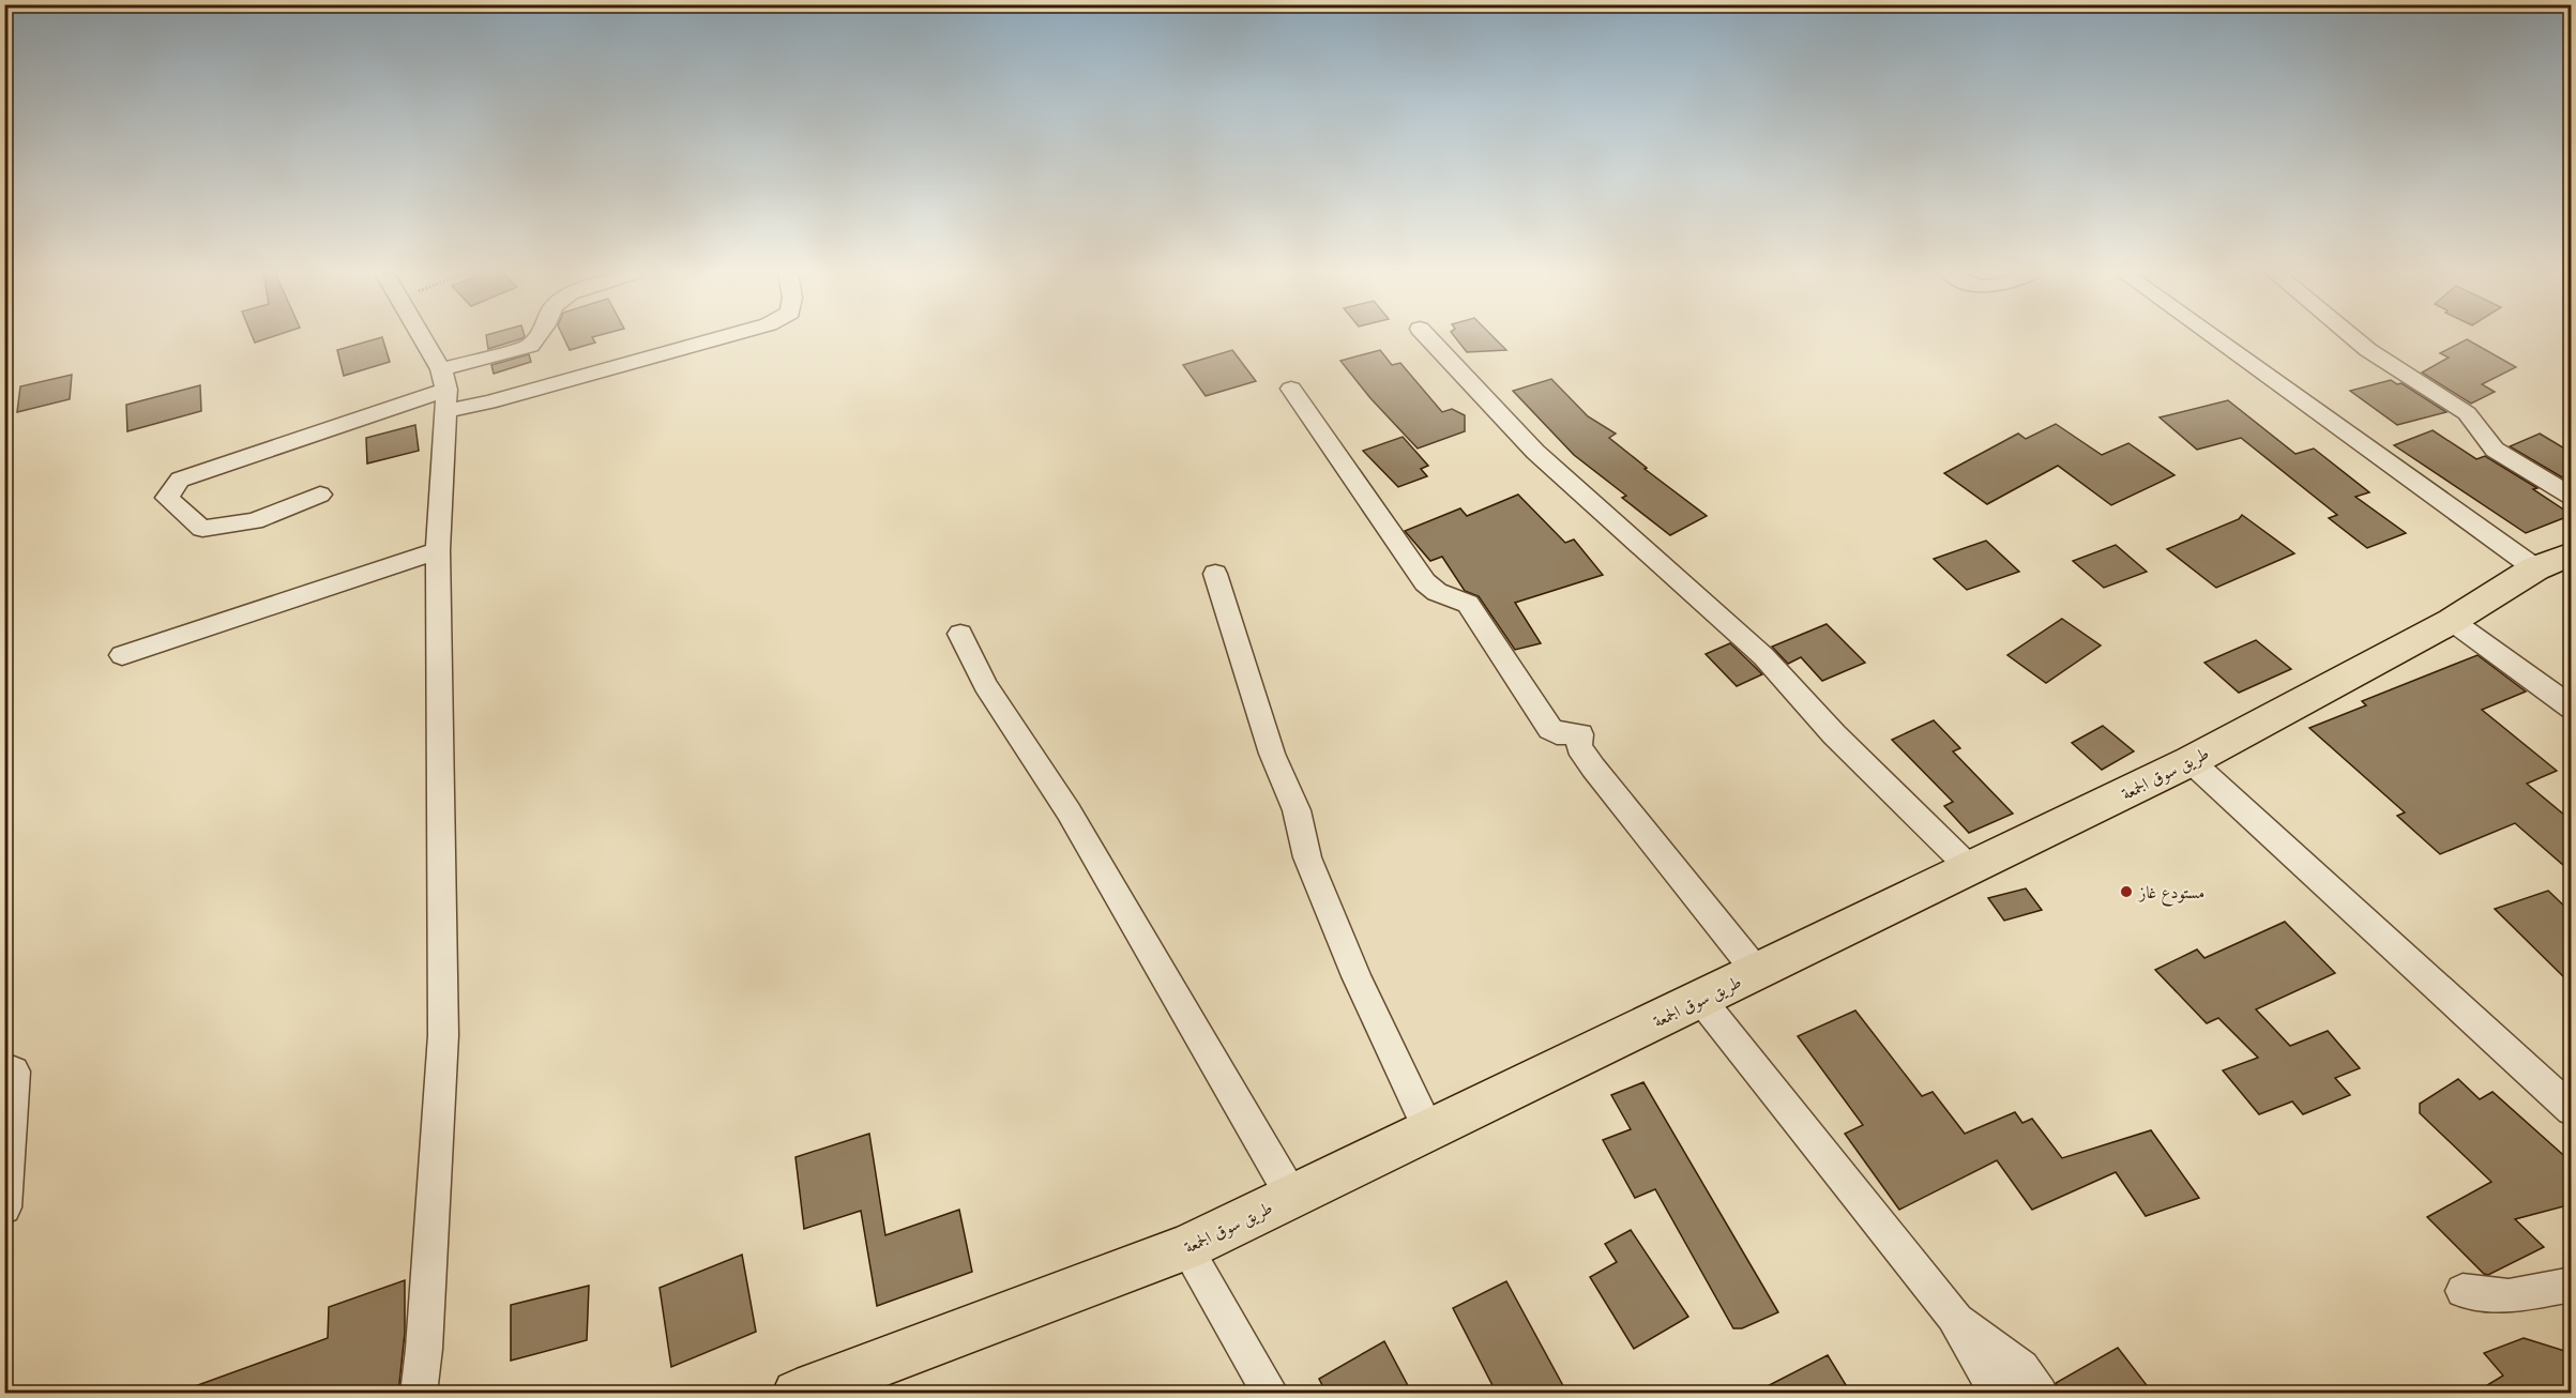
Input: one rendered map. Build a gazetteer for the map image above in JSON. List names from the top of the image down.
{
  "streets": {
    "main road": ["طريق سوق الجمعة"]
  },
  "places": ["مستودع غاز"]
}
